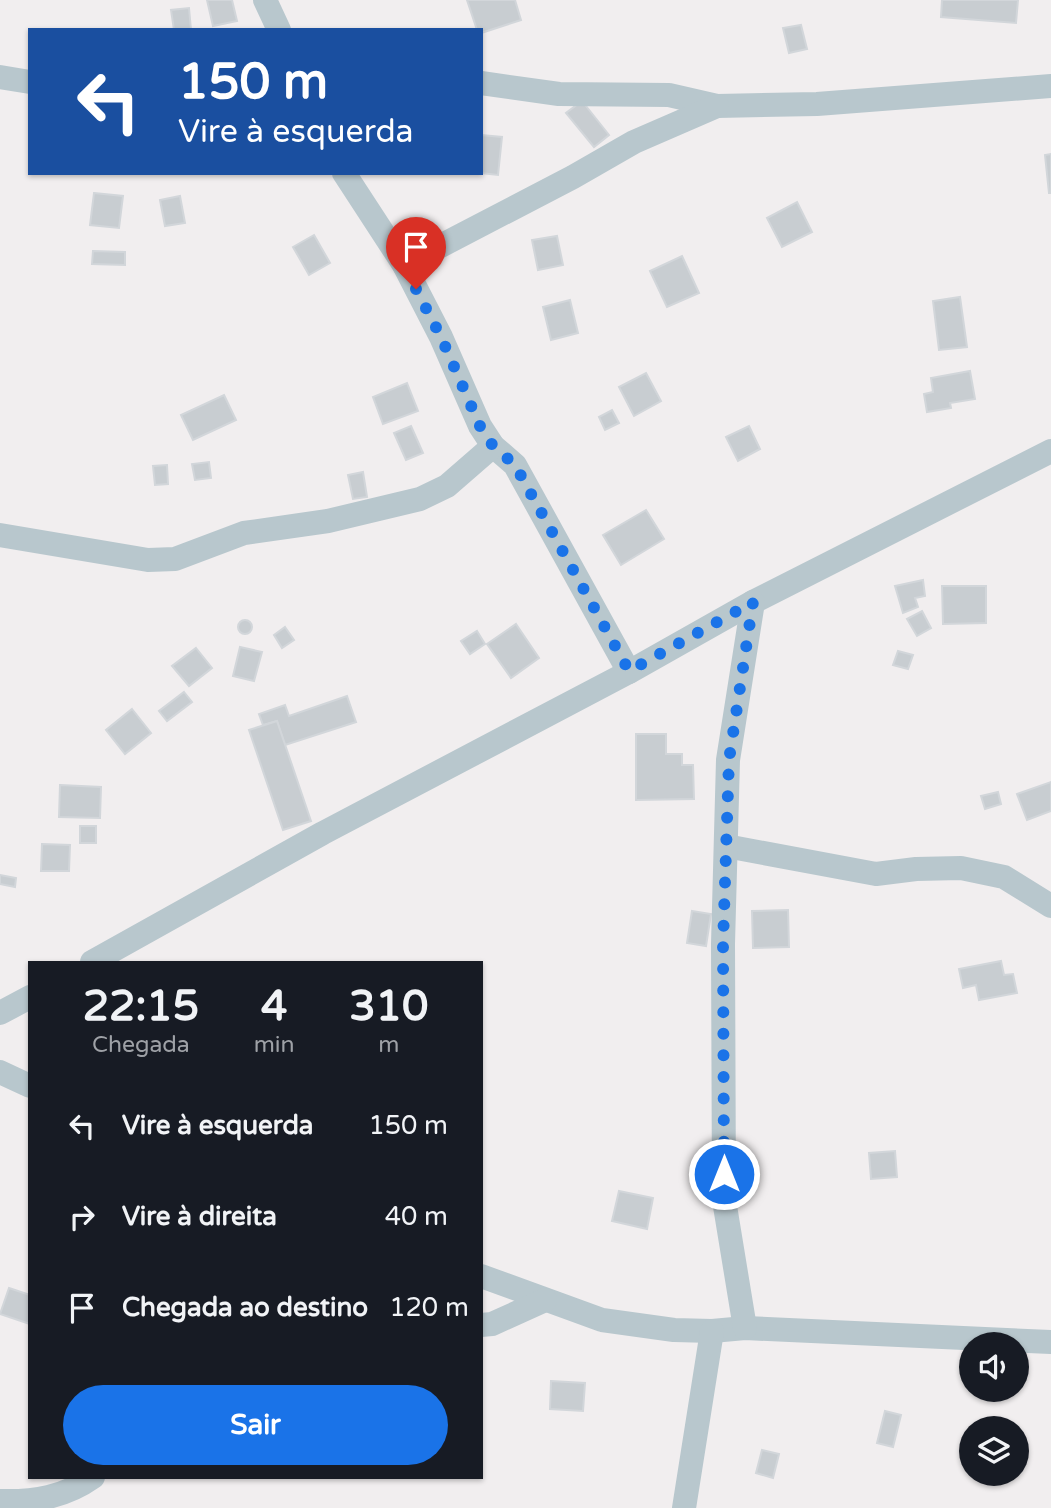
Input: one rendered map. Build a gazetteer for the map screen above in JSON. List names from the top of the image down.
{
  "page": {
    "turn": ["150 m", "Vire à esquerda"],
    "eta": [
      "22:15",
      "Chegada",
      "4",
      "min",
      "310",
      "m"
    ],
    "list": [
      {
        "name": "Vire à esquerda",
        "value": "150 m"
      },
      {
        "name": "Vire à direita",
        "value": "40 m"
      },
      {
        "name": "Chegada ao destino",
        "value": "120 m"
      }
    ],
    "buttons": "Sair"
  }
}
